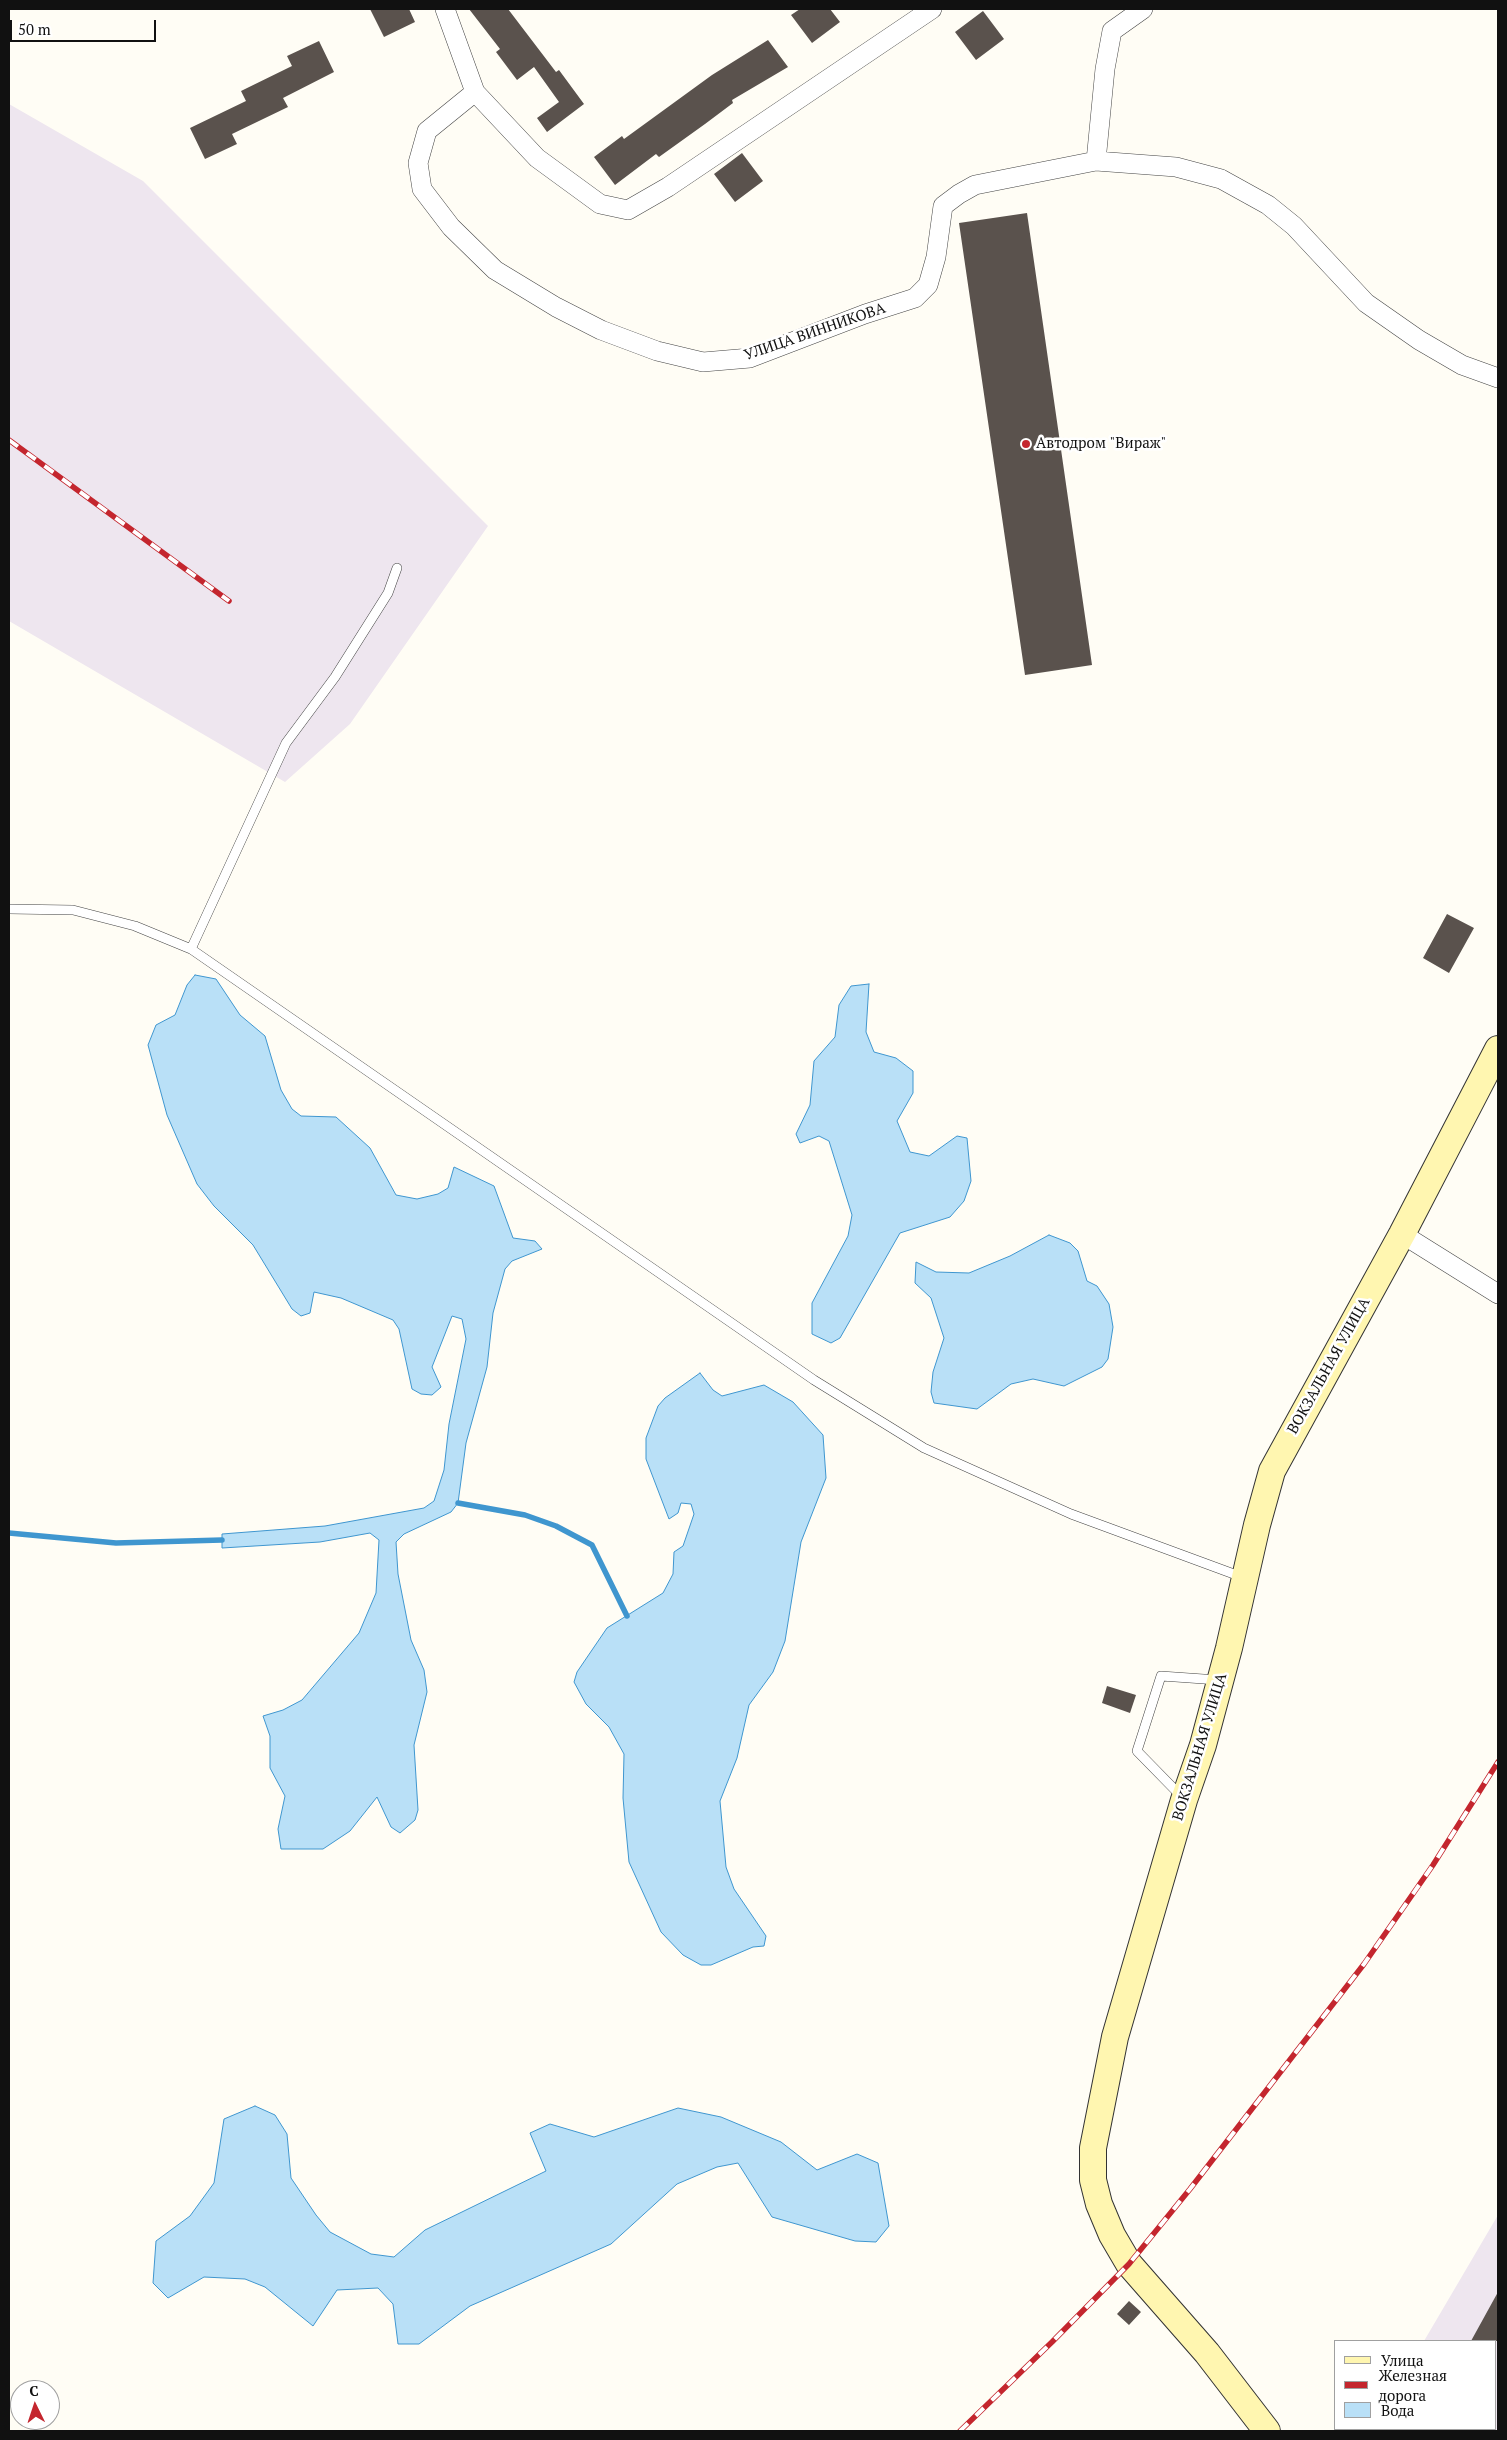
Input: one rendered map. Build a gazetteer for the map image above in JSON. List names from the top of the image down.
{
  "streets": {
    "street": ["УЛИЦА ВИННИКОВА", "ВОКЗАЛЬНАЯ УЛИЦА"]
  },
  "places": ["Автодром \"Вираж\""],
  "legend": ["Улица", "Железная дорога", "Вода"],
  "scale_bar": "50 m",
  "north": "top"
}
